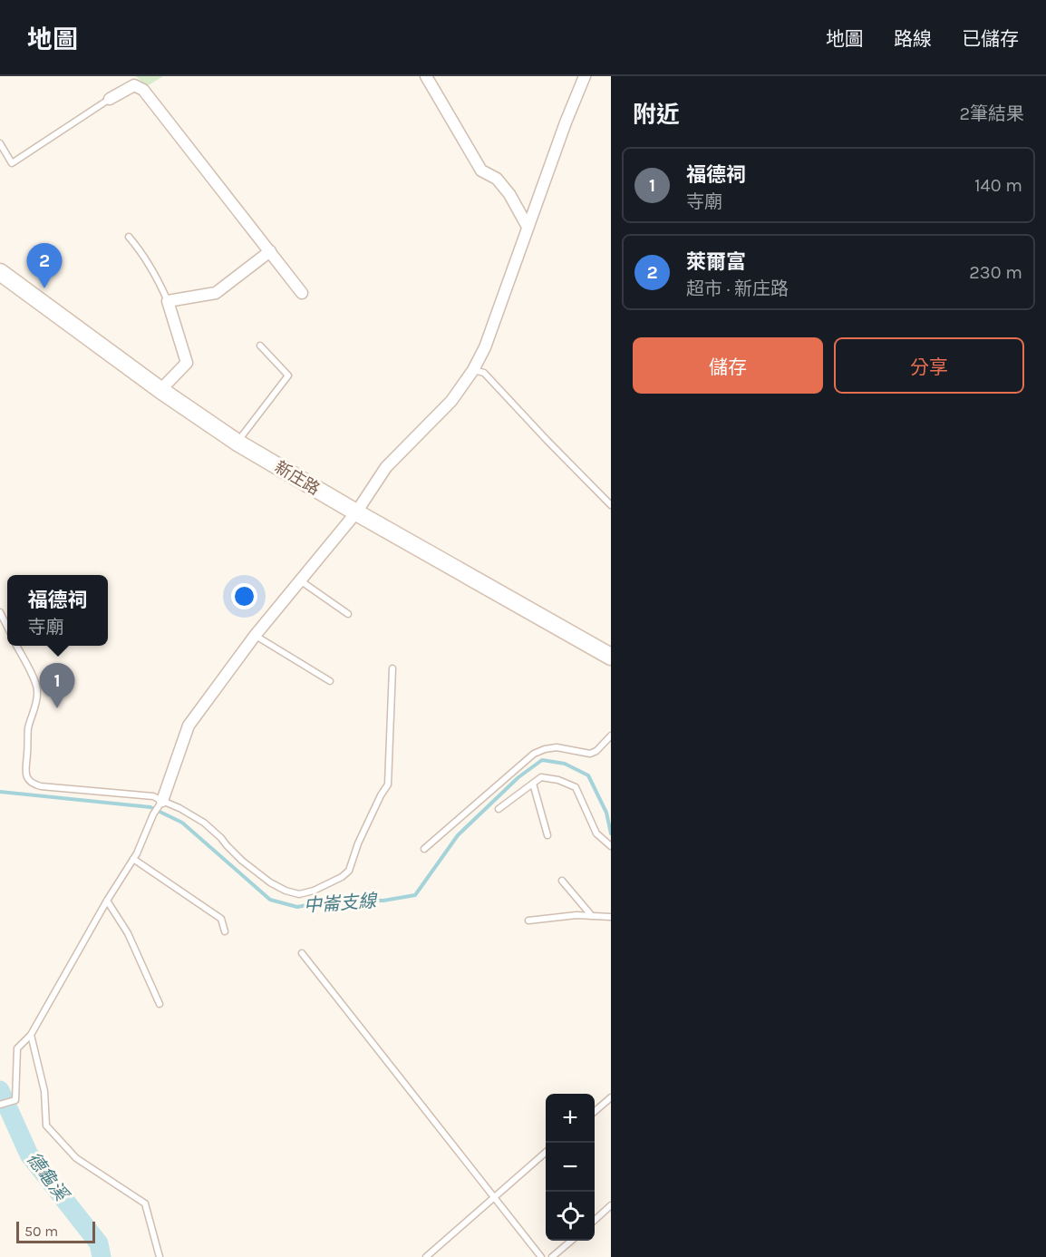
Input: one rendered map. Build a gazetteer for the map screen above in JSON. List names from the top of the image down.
{
  "streets": {
    "street": ["新庄路"]
  },
  "water": ["中崙支線", "德龜溪"],
  "scale_bar": "50 m",
  "page": {
    "header": "地圖",
    "nav": ["地圖", "路線", "已儲存"],
    "heading": ["附近", "2筆結果"],
    "list": [
      {
        "mark": "1",
        "name": "福德祠",
        "note": "寺廟",
        "value": "140 m"
      },
      {
        "mark": "2",
        "name": "萊爾富",
        "note": "超市 · 新庄路",
        "value": "230 m"
      }
    ],
    "pins": ["2", "1"],
    "buttons": ["儲存", "分享"],
    "popup": ["福德祠", "寺廟"],
    "map_buttons": ["+", "−"],
    "scale": "50 m"
  }
}
